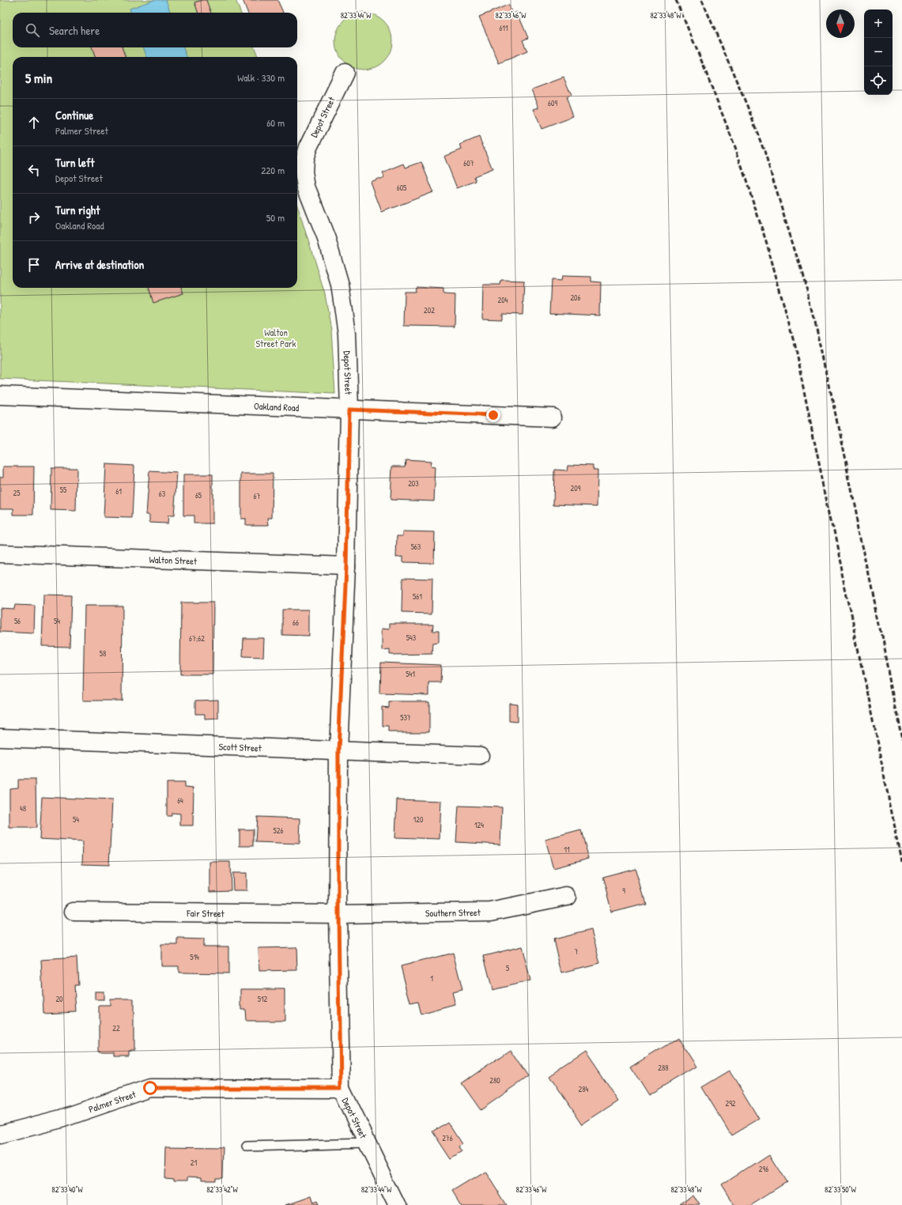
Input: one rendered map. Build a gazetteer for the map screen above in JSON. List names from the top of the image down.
{
  "streets": {
    "street": [
      "Depot Street",
      "Oakland Road",
      "Walton Street",
      "Scott Street",
      "Southern Street",
      "Fair Street",
      "Palmer Street"
    ]
  },
  "crossings": [
    ["Depot Street", "Oakland Road"],
    ["Depot Street", "Walton Street"],
    ["Depot Street", "Scott Street"],
    ["Depot Street", "Southern Street"],
    ["Depot Street", "Fair Street"],
    ["Depot Street", "Palmer Street"],
    ["Southern Street", "Fair Street"]
  ],
  "parks": ["Walton Street Park"],
  "house_numbers": [
    "611",
    "609",
    "607",
    "605",
    "206",
    "204",
    "202",
    "203",
    "209",
    "55",
    "61",
    "25",
    "63",
    "65",
    "67",
    "563",
    "561",
    "56",
    "54",
    "66",
    "543",
    "67;62",
    "58",
    "541",
    "537",
    "64",
    "48",
    "54",
    "120",
    "124",
    "526",
    "11",
    "9",
    "7",
    "514",
    "5",
    "1",
    "20",
    "512",
    "22",
    "288",
    "280",
    "284",
    "292",
    "276",
    "21",
    "296"
  ],
  "north": "bottom",
  "page": {
    "map_buttons": ["+", "−"],
    "search": "Search here",
    "heading": ["5 min", "Walk · 330 m"],
    "list": [
      ["Continue", "Palmer Street", "60 m"],
      ["Turn left", "Depot Street", "220 m"],
      ["Turn right", "Oakland Road", "50 m"],
      "Arrive at destination"
    ]
  },
  "coordinates": [
    "82°33'44\"W",
    "82°33'46\"W",
    "82°33'48\"W",
    "82°33'40\"W",
    "82°33'42\"W",
    "82°33'50\"W"
  ]
}
